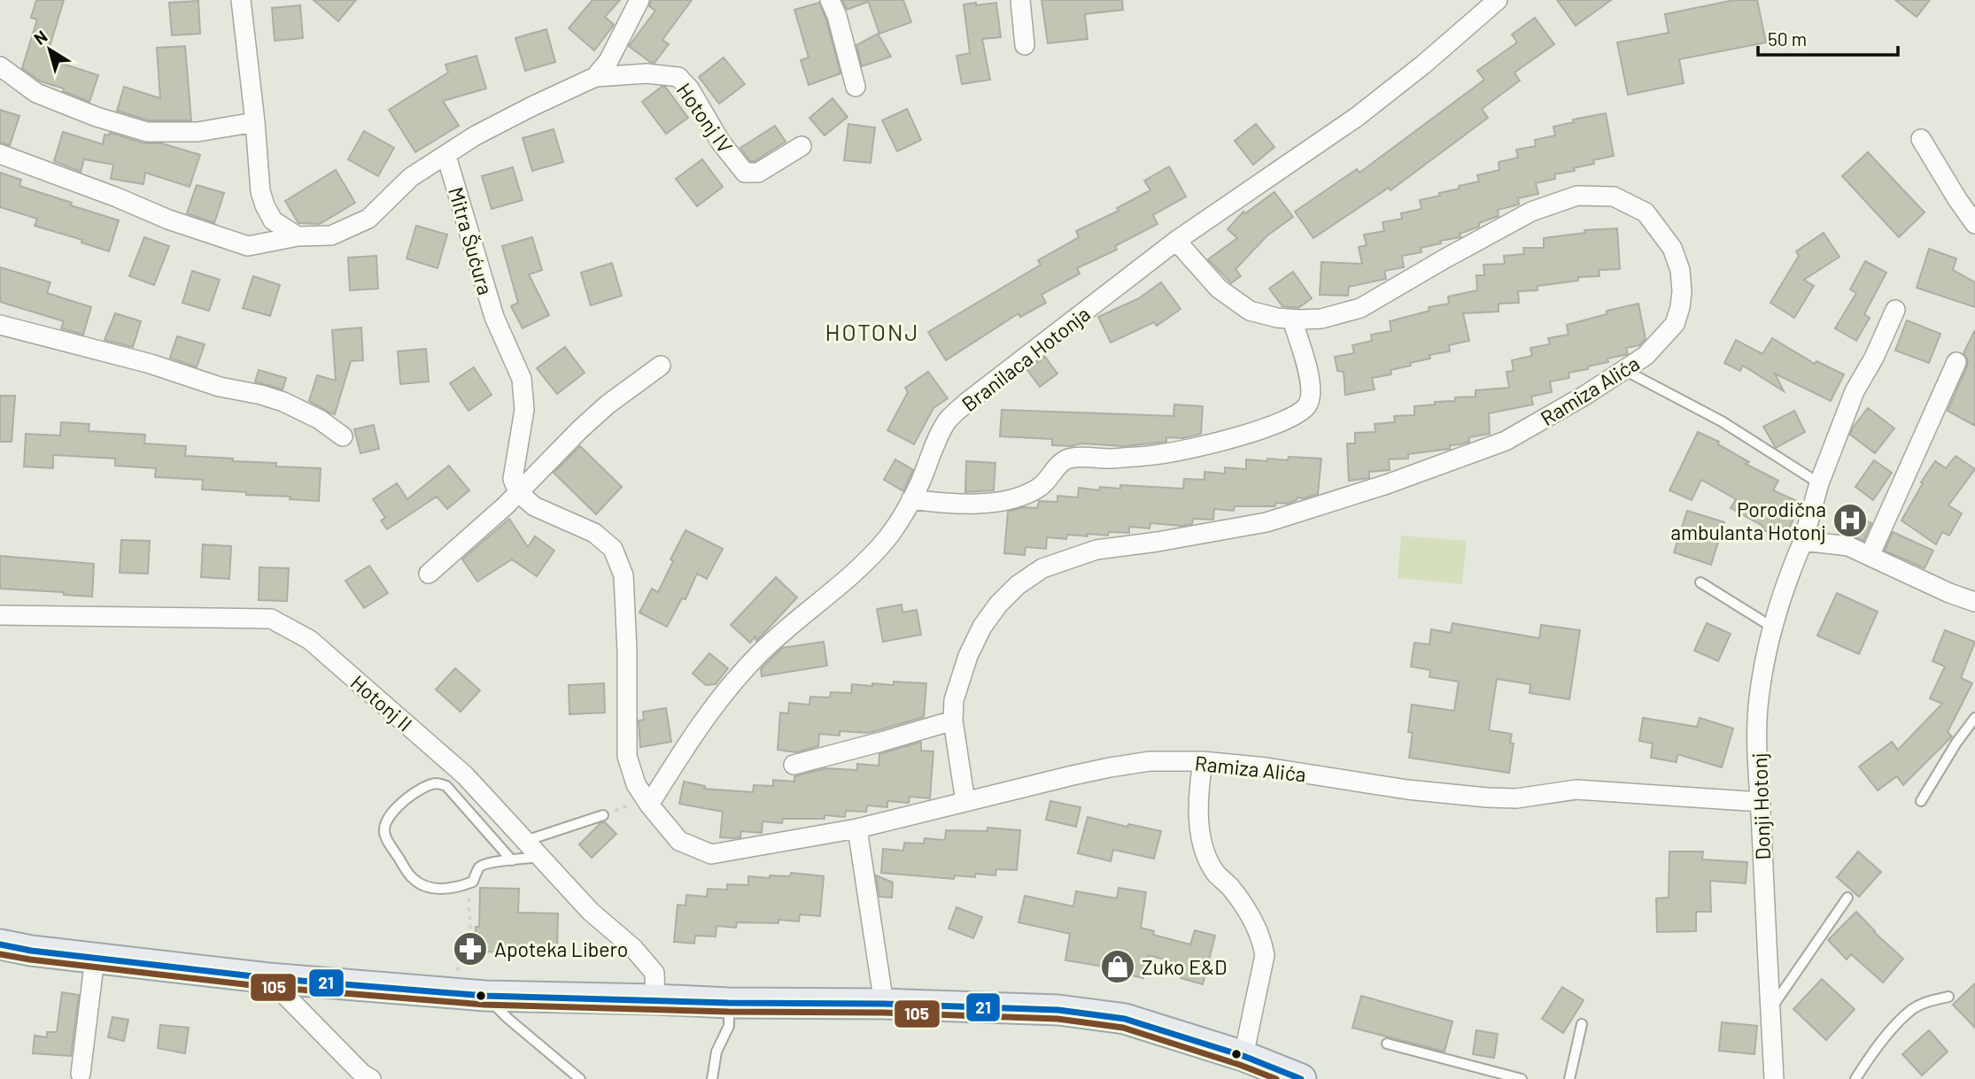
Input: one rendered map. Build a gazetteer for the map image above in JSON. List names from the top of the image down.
{
  "streets": {
    "street": [
      "Hotonj IV",
      "Mitra Šućura",
      "Branilaca Hotonja",
      "Ramiza Alića",
      "Hotonj II",
      "Donji Hotonj"
    ]
  },
  "crossings": [
    ["Hotonj IV", "Mitra Šućura"],
    ["Branilaca Hotonja", "Ramiza Alića"],
    ["Ramiza Alića", "Donji Hotonj"]
  ],
  "districts": ["HOTONJ"],
  "places": {
    "hospital": ["Porodična ambulanta Hotonj"],
    "pharmacy": ["Apoteka Libero"],
    "shop": ["Zuko E&D"]
  },
  "lines": ["transit line 21", "transit line 105"],
  "scale_bar": "50 m",
  "north": "top left"
}
